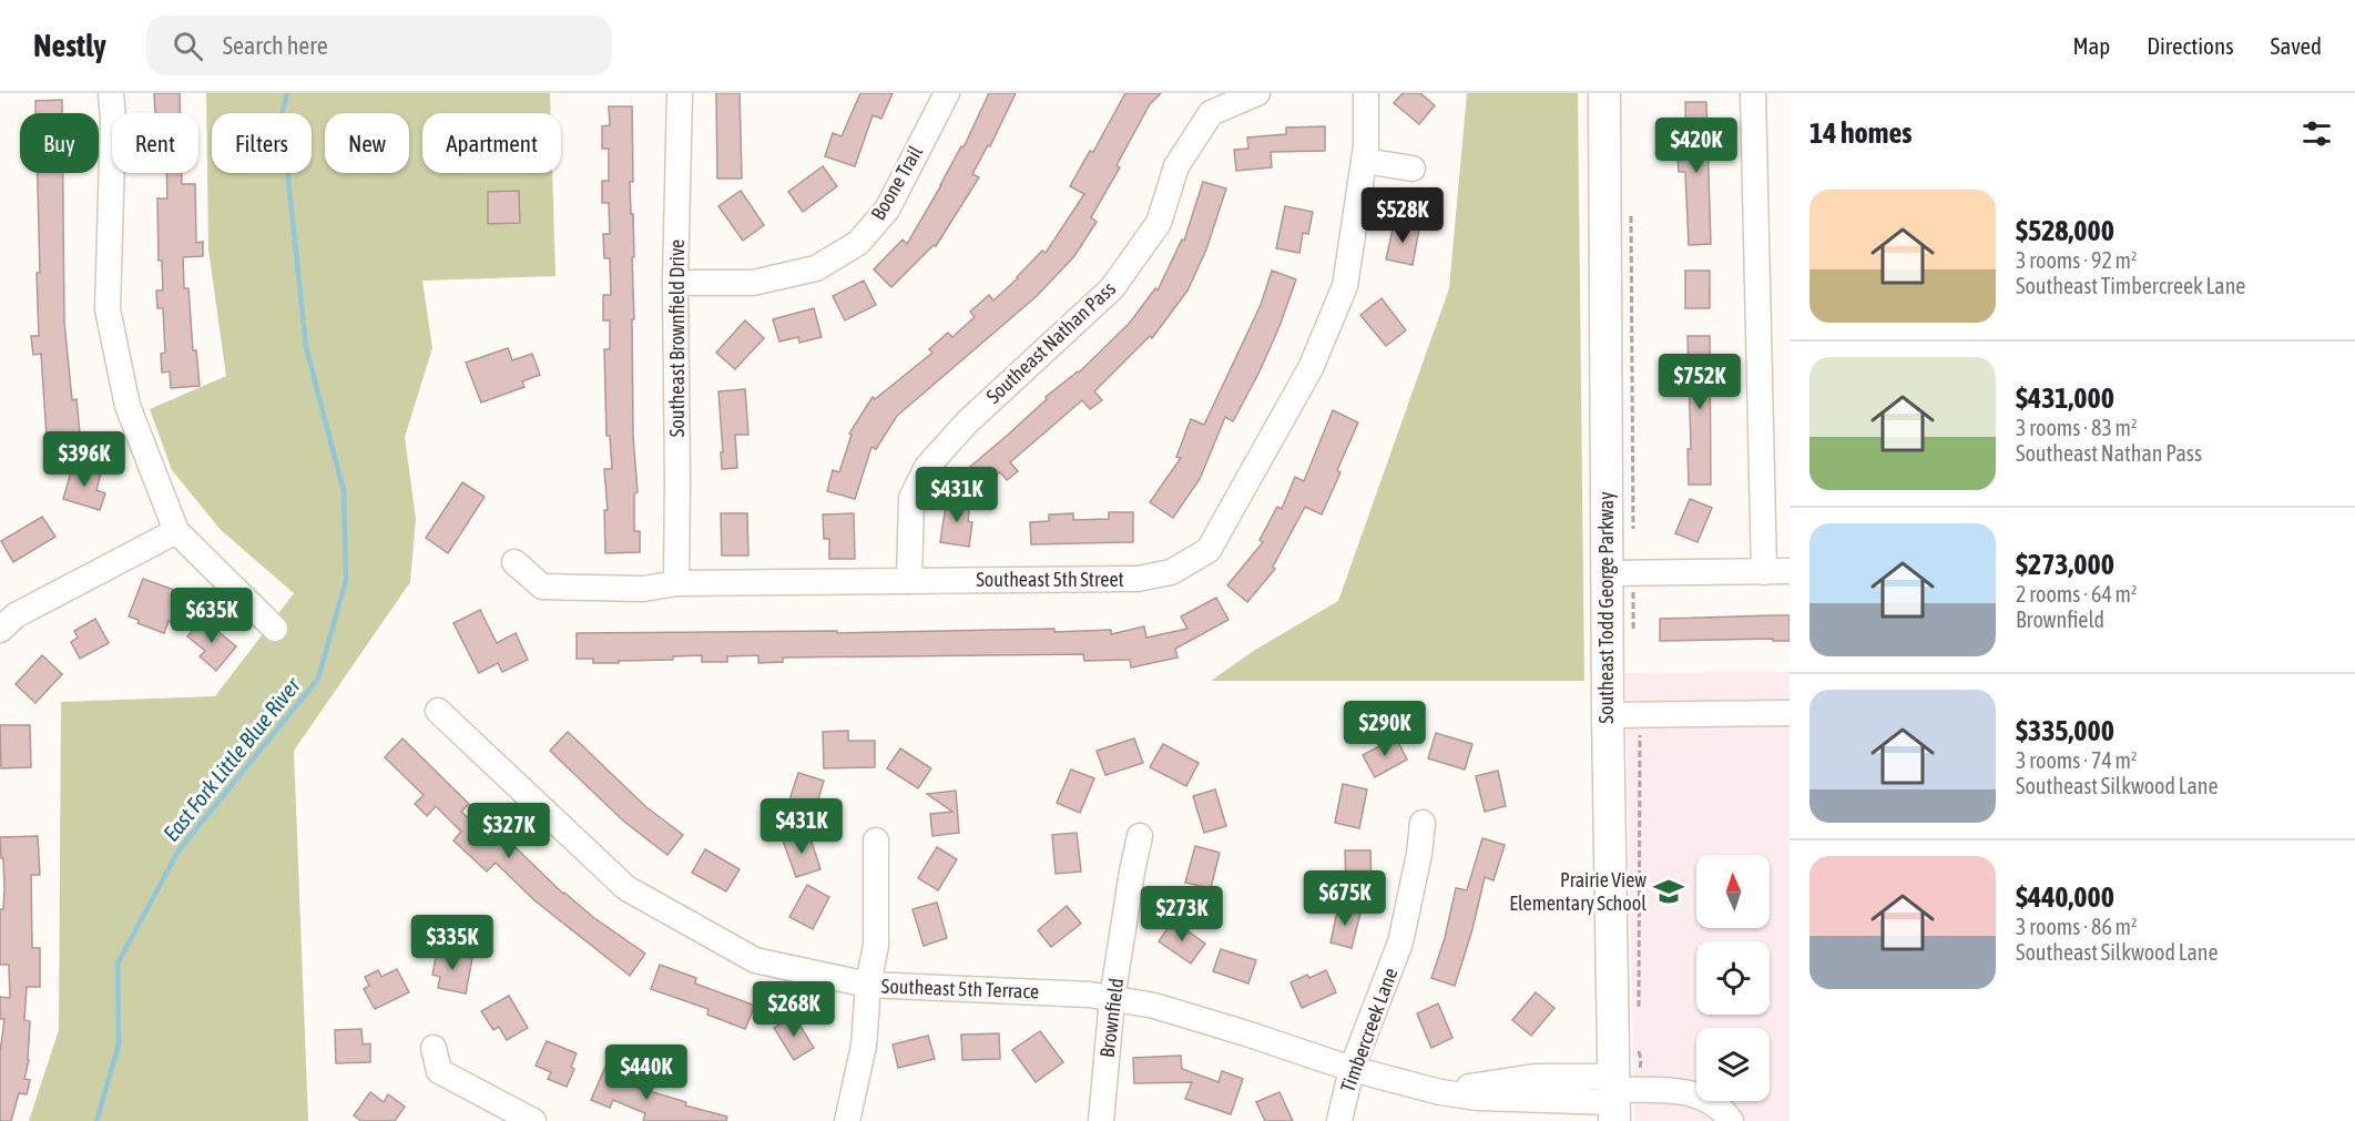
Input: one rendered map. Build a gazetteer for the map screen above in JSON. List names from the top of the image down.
{
  "streets": {
    "main road": ["Southeast Todd George Parkway"],
    "street": [
      "Boone Trail",
      "Southeast Brownfield Drive",
      "Southeast Nathan Pass",
      "Southeast 5th Street",
      "Southeast 5th Terrace",
      "Brownfield",
      "Timbercreek Lane"
    ]
  },
  "crossings": [
    ["Boone Trail", "Southeast Brownfield Drive"],
    ["Southeast Brownfield Drive", "Southeast 5th Street"],
    ["Southeast Nathan Pass", "Southeast 5th Street"],
    ["Southeast Todd George Parkway", "Southeast 5th Terrace"],
    ["Southeast 5th Terrace", "Brownfield"],
    ["Southeast 5th Terrace", "Timbercreek Lane"]
  ],
  "water": ["East Fork Little Blue River"],
  "places": {
    "school or university": ["Prairie View Elementary School"]
  },
  "north": "top",
  "page": {
    "header": "Nestly",
    "search": "Search here",
    "nav": ["Map", "Directions", "Saved"],
    "heading": "14 homes",
    "chip": [
      "Buy",
      "Rent",
      "Filters",
      "New",
      "Apartment"
    ],
    "price": [
      "$420K",
      "$528K",
      "$752K",
      "$396K",
      "$431K",
      "$635K",
      "$290K",
      "$431K",
      "$327K",
      "$675K",
      "$273K",
      "$335K",
      "$268K",
      "$440K"
    ],
    "list": [
      {
        "name": "$528,000",
        "note": "3 rooms · 92 m² · Southeast Timbercreek Lane"
      },
      {
        "name": "$431,000",
        "note": "3 rooms · 83 m² · Southeast Nathan Pass"
      },
      {
        "name": "$273,000",
        "note": "2 rooms · 64 m² · Brownfield"
      },
      {
        "name": "$335,000",
        "note": "3 rooms · 74 m² · Southeast Silkwood Lane"
      },
      {
        "name": "$440,000",
        "note": "3 rooms · 86 m² · Southeast Silkwood Lane"
      }
    ]
  }
}
